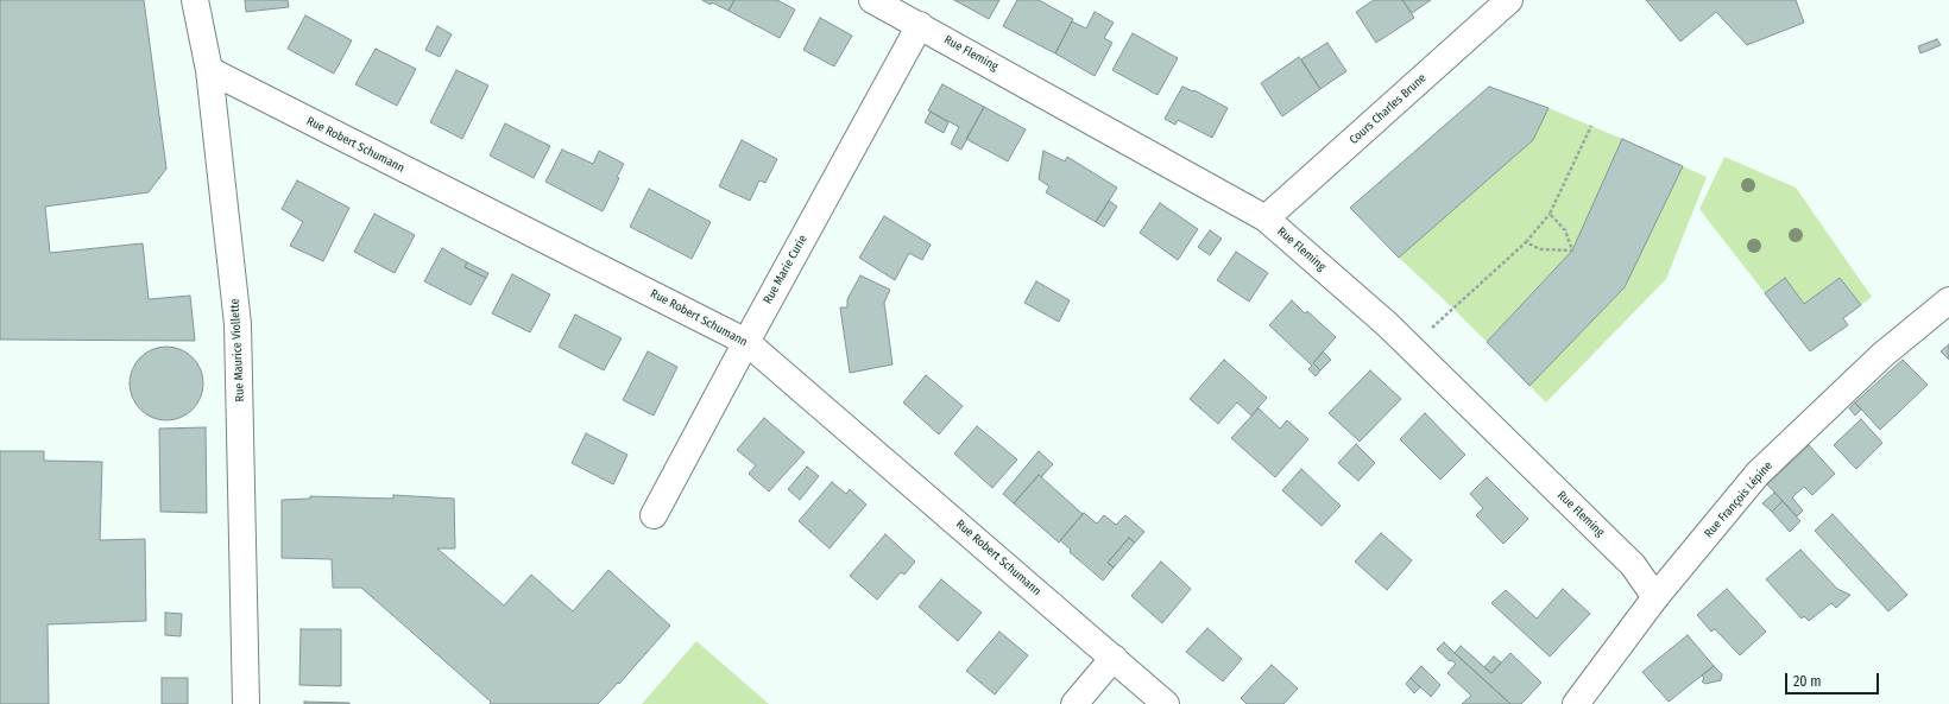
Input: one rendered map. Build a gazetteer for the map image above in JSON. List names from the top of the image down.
{
  "streets": {
    "street": [
      "Rue Fleming",
      "Cours Charles Brune",
      "Rue Robert Schumann",
      "Rue Marie Curie",
      "Rue Maurice Viollette",
      "Rue François Lépine"
    ]
  },
  "crossings": [
    ["Rue Fleming", "Cours Charles Brune"],
    ["Rue Fleming", "Rue Marie Curie"],
    ["Rue Fleming", "Rue François Lépine"],
    ["Rue Robert Schumann", "Rue Marie Curie"],
    ["Rue Robert Schumann", "Rue Maurice Viollette"]
  ],
  "scale_bar": "20 m"
}
